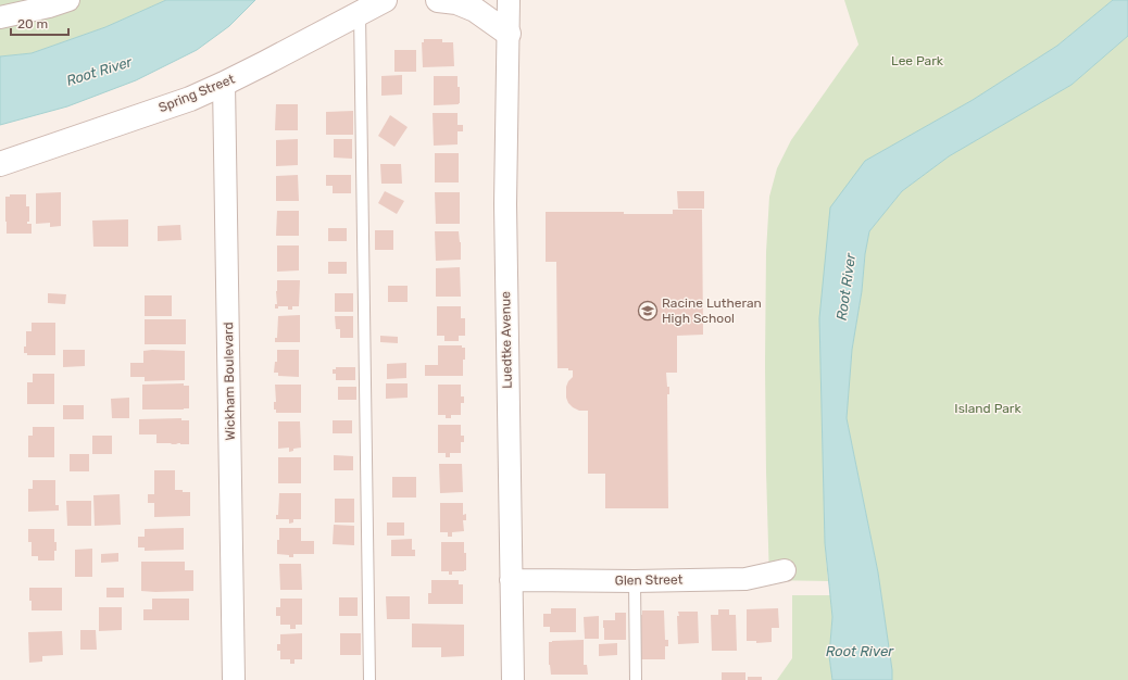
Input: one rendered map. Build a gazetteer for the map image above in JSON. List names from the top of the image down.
{
  "streets": {
    "main road": ["Spring Street"],
    "street": ["Luedtke Avenue", "Wickham Boulevard", "Glen Street"]
  },
  "crossings": [
    ["Spring Street", "Wickham Boulevard"],
    ["Luedtke Avenue", "Glen Street"]
  ],
  "water": ["Root River"],
  "parks": ["Lee Park", "Island Park"],
  "places": {
    "school or university": ["Racine Lutheran High School"]
  },
  "scale_bar": "20 m"
}
